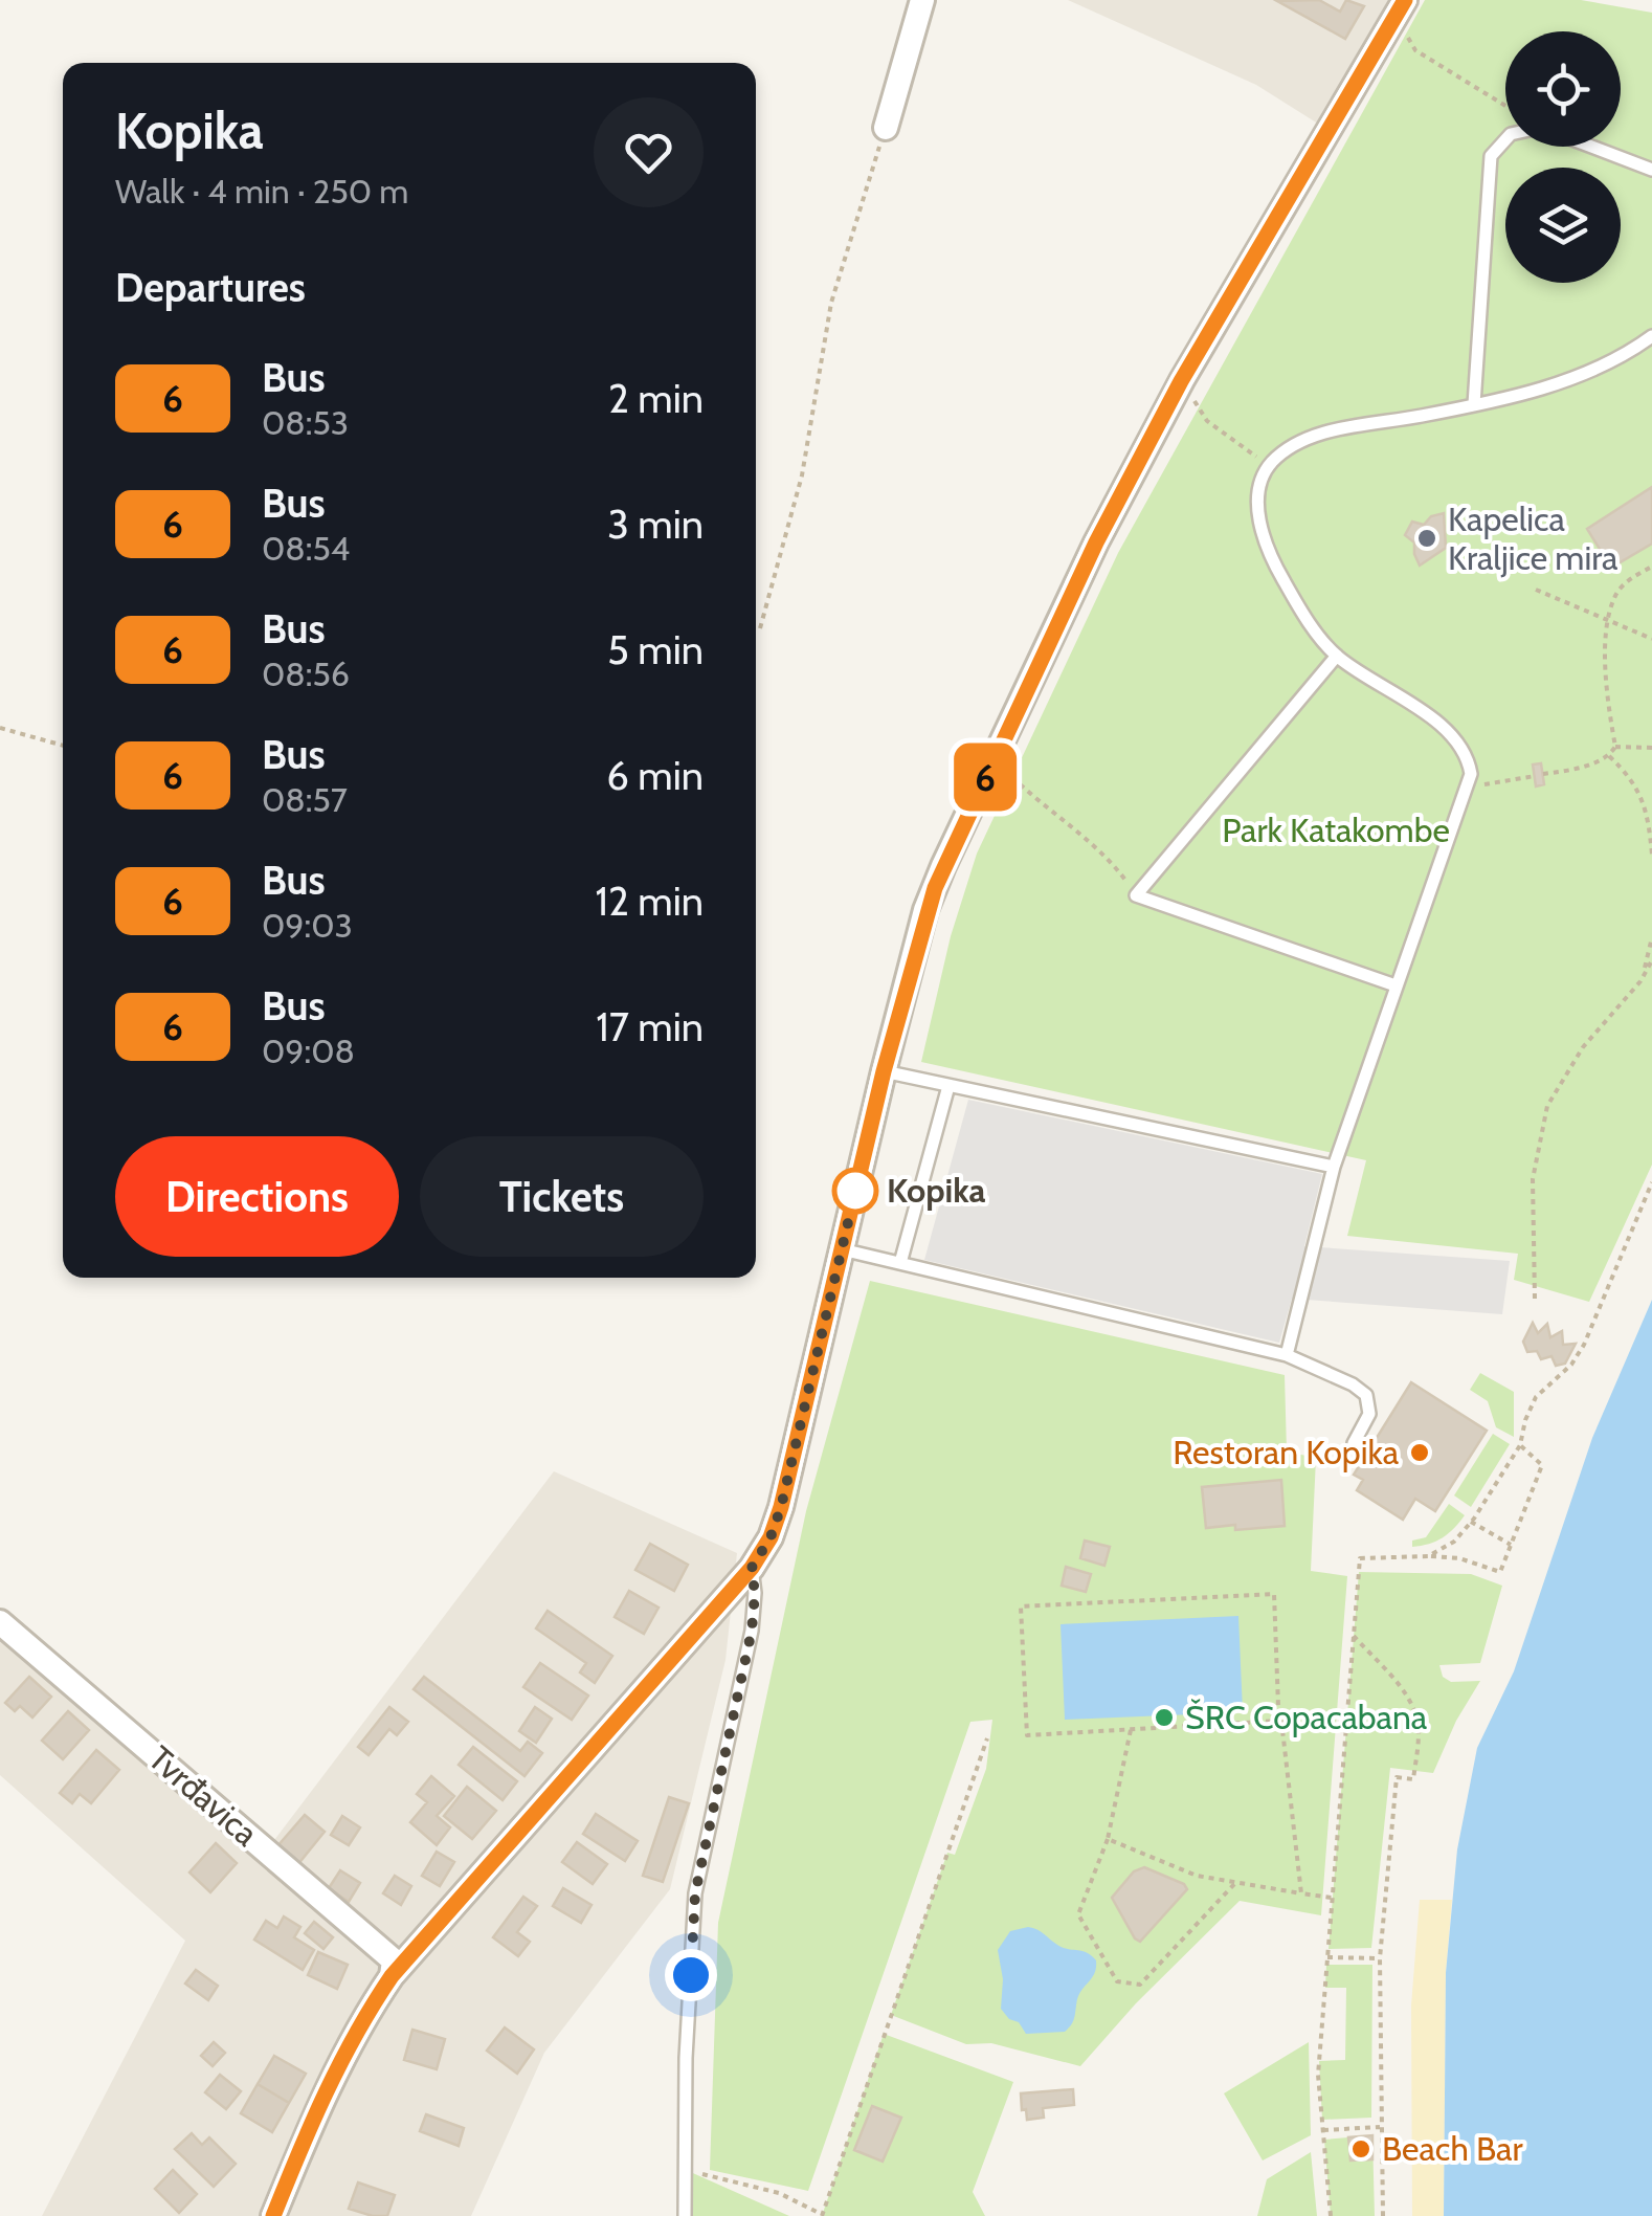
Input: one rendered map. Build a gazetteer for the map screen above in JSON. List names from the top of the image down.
{
  "streets": {
    "street": ["Tvrđavica"]
  },
  "parks": ["Park Katakombe"],
  "places": [
    "Kapelica Kraljice mira",
    "Kopika",
    "Restoran Kopika",
    "ŠRC Copacabana",
    "Beach Bar"
  ],
  "lines": ["bus line 6"],
  "page": {
    "on_map": "6",
    "heading": [
      ["Kopika", "Walk · 4 min · 250 m"],
      "Departures"
    ],
    "list": [
      {
        "mark": "6",
        "name": "Bus",
        "note": "08:53",
        "value": "2 min"
      },
      {
        "mark": "6",
        "name": "Bus",
        "note": "08:54",
        "value": "3 min"
      },
      {
        "mark": "6",
        "name": "Bus",
        "note": "08:56",
        "value": "5 min"
      },
      {
        "mark": "6",
        "name": "Bus",
        "note": "08:57",
        "value": "6 min"
      },
      {
        "mark": "6",
        "name": "Bus",
        "note": "09:03",
        "value": "12 min"
      },
      {
        "mark": "6",
        "name": "Bus",
        "note": "09:08",
        "value": "17 min"
      }
    ],
    "buttons": ["Directions", "Tickets"]
  }
}
